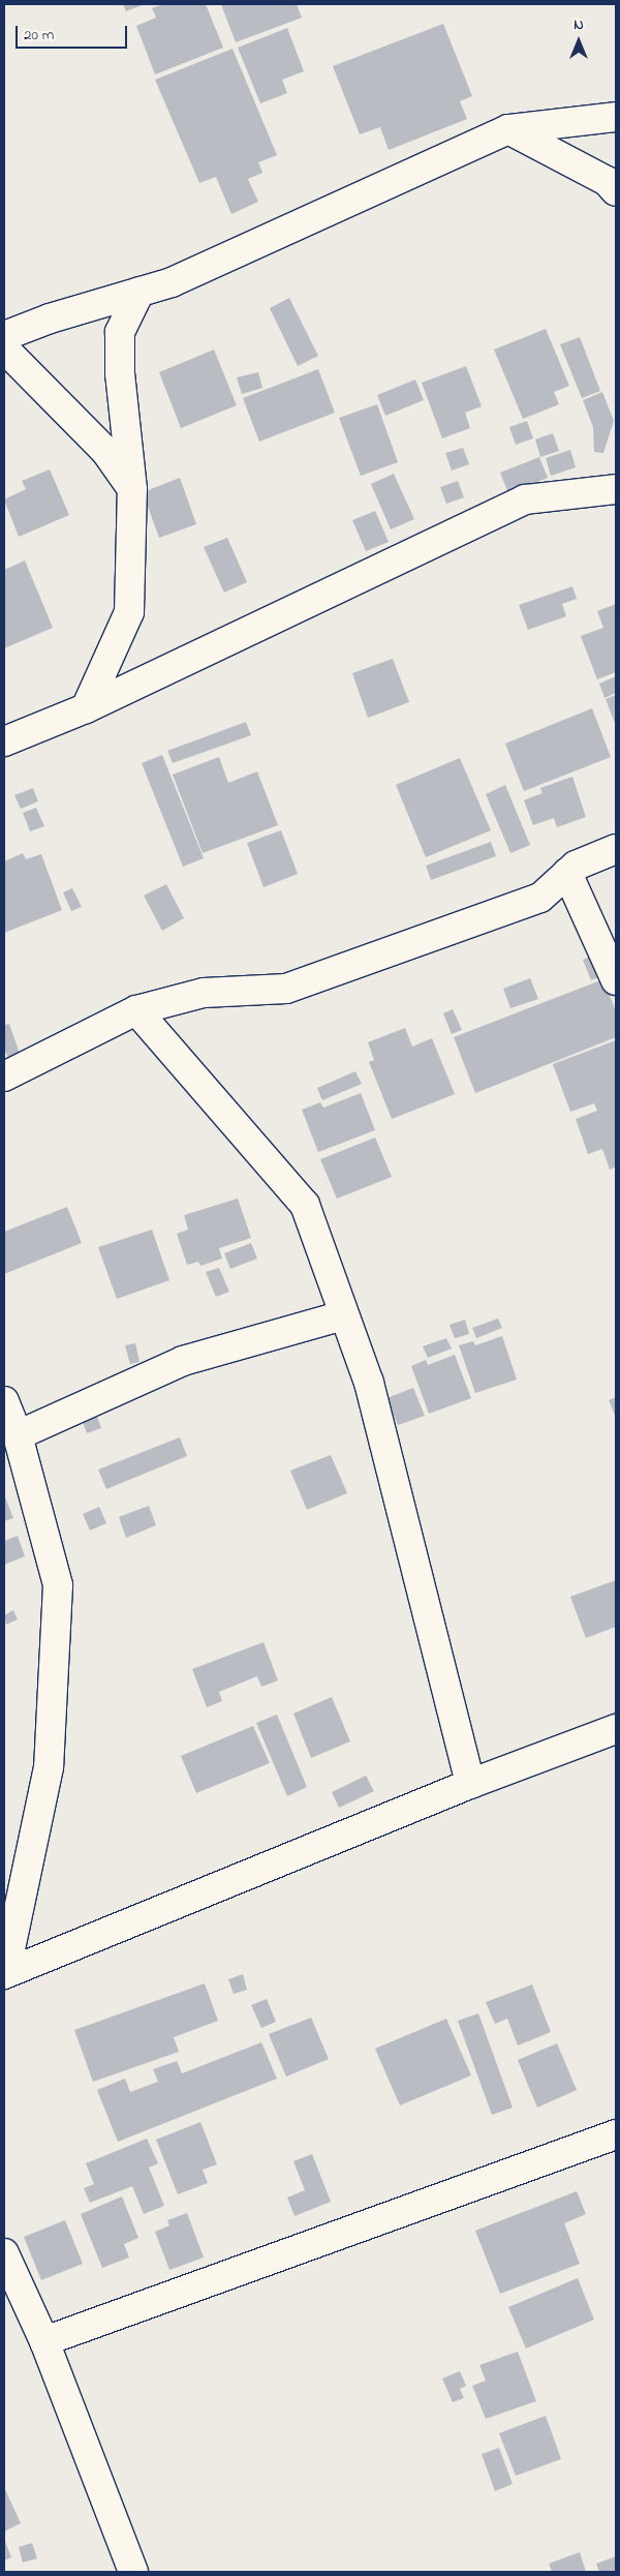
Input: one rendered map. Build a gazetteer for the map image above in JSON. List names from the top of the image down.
{
  "scale_bar": "20 m",
  "north": "top"
}
